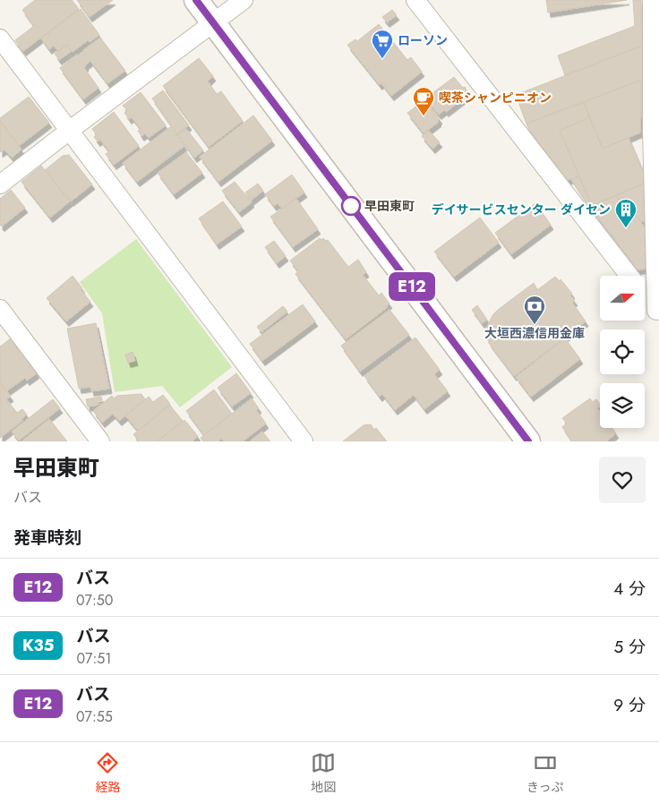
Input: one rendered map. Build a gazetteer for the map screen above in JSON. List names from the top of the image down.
{
  "places": {
    "supermarket": ["ローソン"],
    "cafe": ["喫茶シャンピニオン"],
    "other": ["早田東町"],
    "building": ["デイサービスセンター ダイセン"],
    "bank": ["大垣西濃信用金庫"]
  },
  "lines": ["bus line E12"],
  "north": "right",
  "page": {
    "on_map": "E12",
    "heading": [
      ["早田東町", "バス"],
      "発車時刻"
    ],
    "list": [
      {
        "mark": "E12",
        "name": "バス",
        "note": "07:50",
        "value": "4 分"
      },
      {
        "mark": "K35",
        "name": "バス",
        "note": "07:51",
        "value": "5 分"
      },
      {
        "mark": "E12",
        "name": "バス",
        "note": "07:55",
        "value": "9 分"
      }
    ],
    "tabs": ["経路", "地図", "きっぷ"]
  }
}
